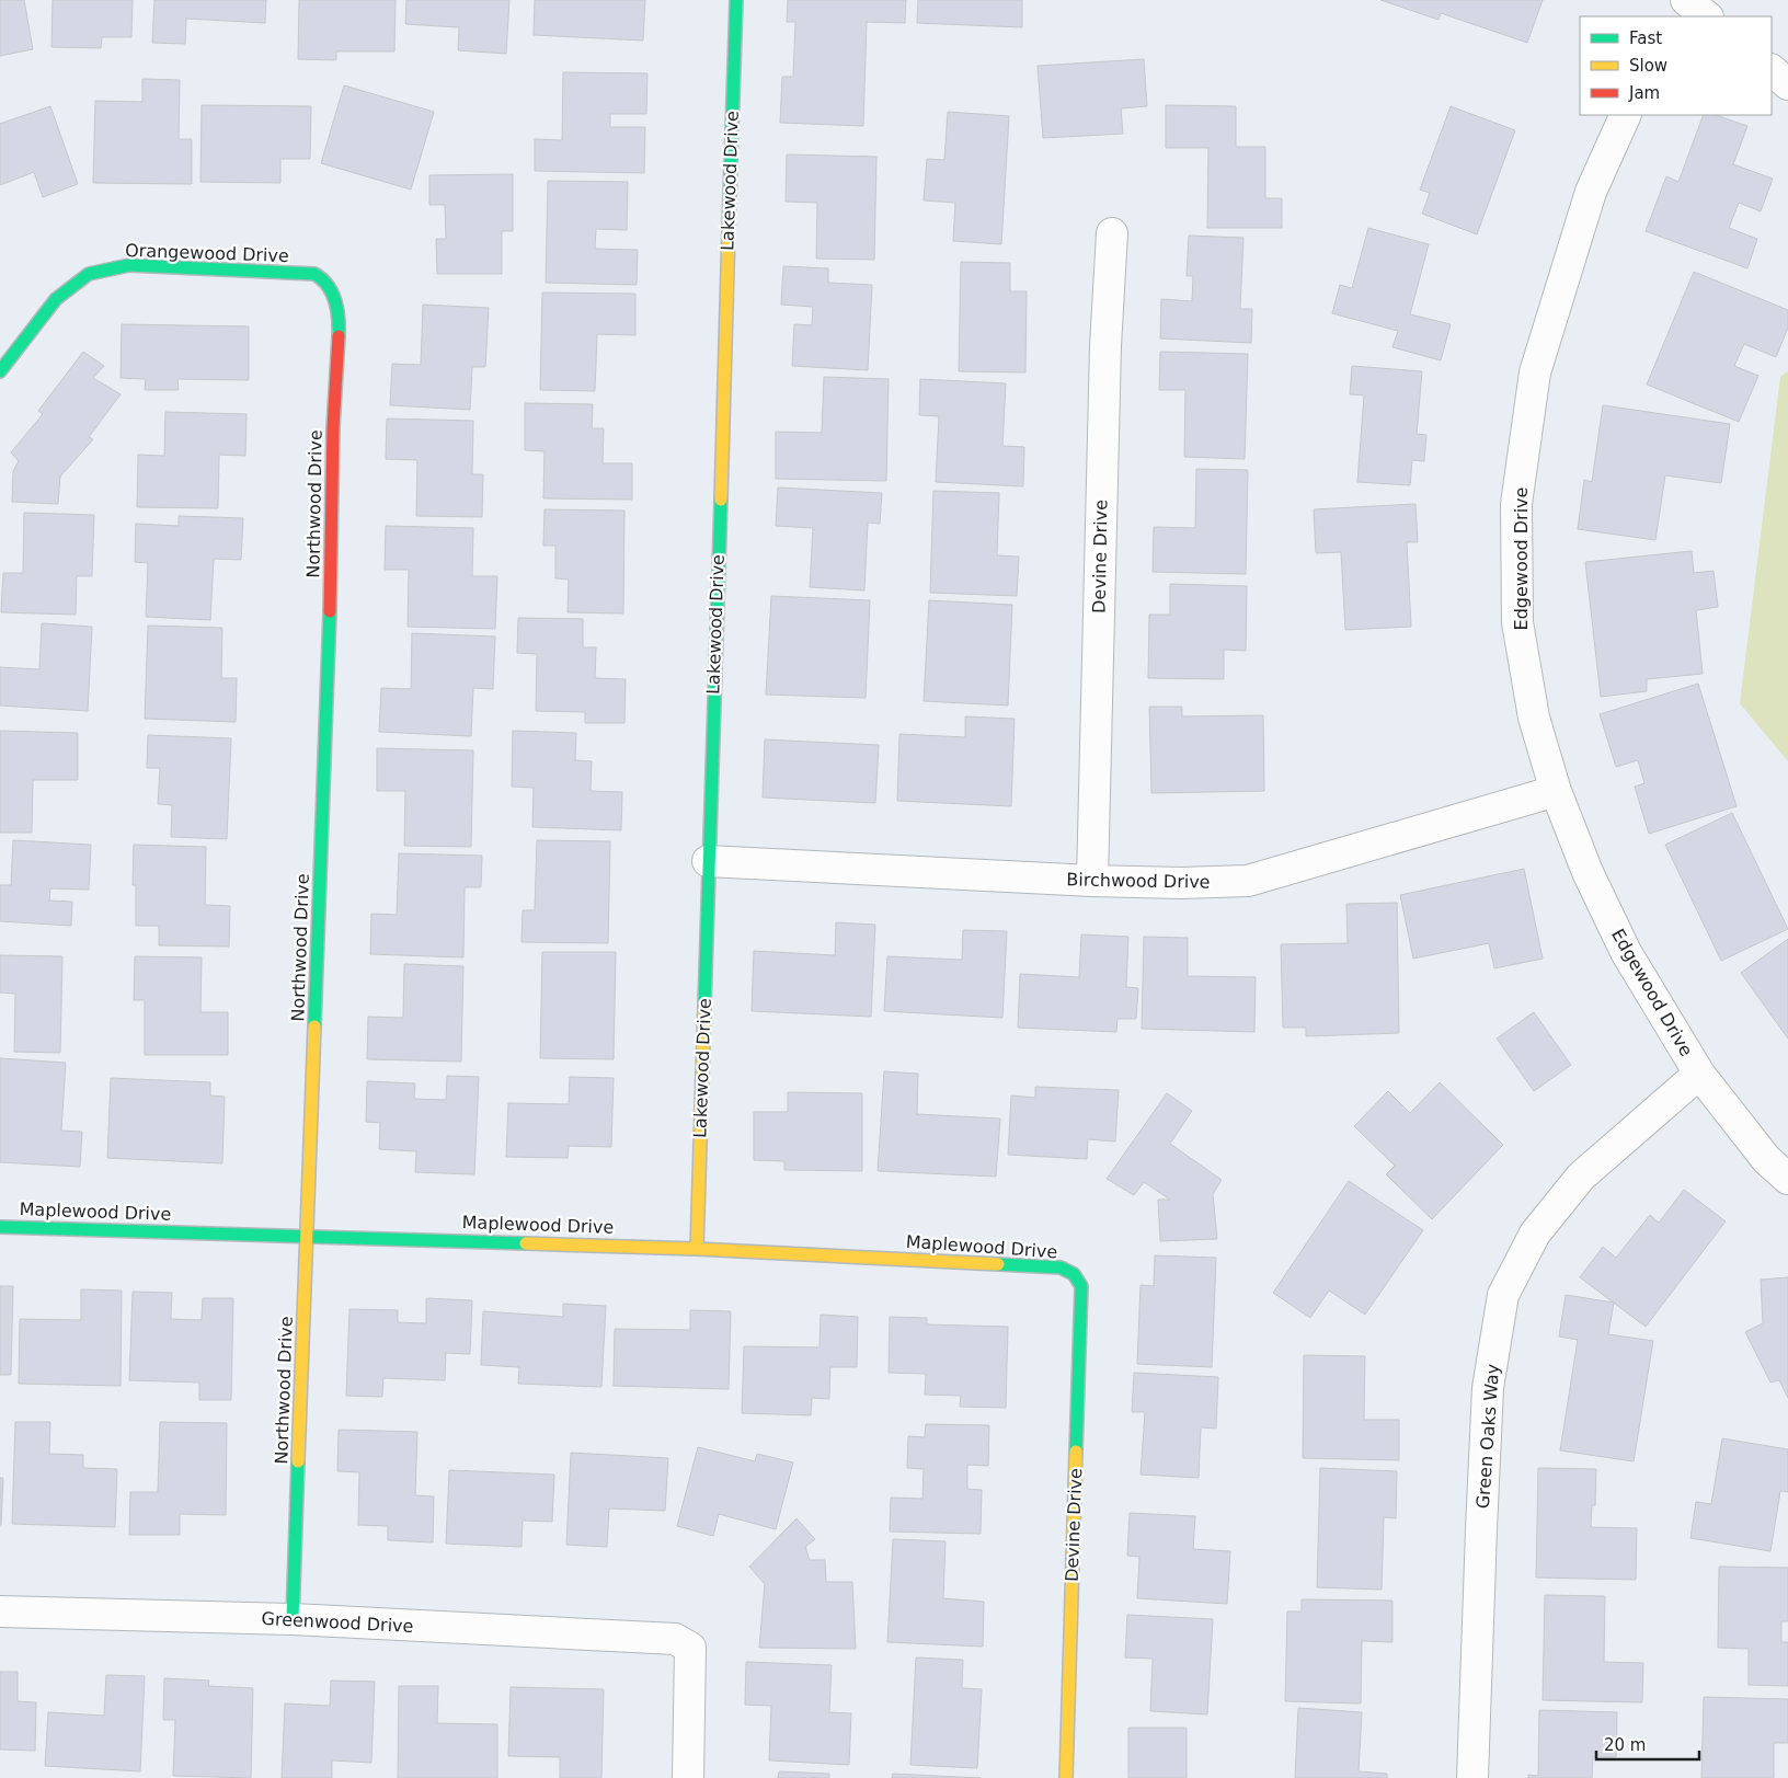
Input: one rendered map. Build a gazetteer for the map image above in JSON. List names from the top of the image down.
{
  "streets": {
    "street": [
      "Lakewood Drive",
      "Orangewood Drive",
      "Northwood Drive",
      "Devine Drive",
      "Edgewood Drive",
      "Birchwood Drive",
      "Maplewood Drive",
      "Green Oaks Way",
      "Greenwood Drive"
    ]
  },
  "crossings": [
    ["Lakewood Drive", "Birchwood Drive"],
    ["Lakewood Drive", "Maplewood Drive"],
    ["Orangewood Drive", "Northwood Drive"],
    ["Northwood Drive", "Maplewood Drive"],
    ["Northwood Drive", "Greenwood Drive"],
    ["Devine Drive", "Birchwood Drive"],
    ["Devine Drive", "Maplewood Drive"],
    ["Edgewood Drive", "Birchwood Drive"],
    ["Edgewood Drive", "Green Oaks Way"]
  ],
  "legend": ["Fast", "Slow", "Jam"],
  "scale_bar": "20 m"
}
